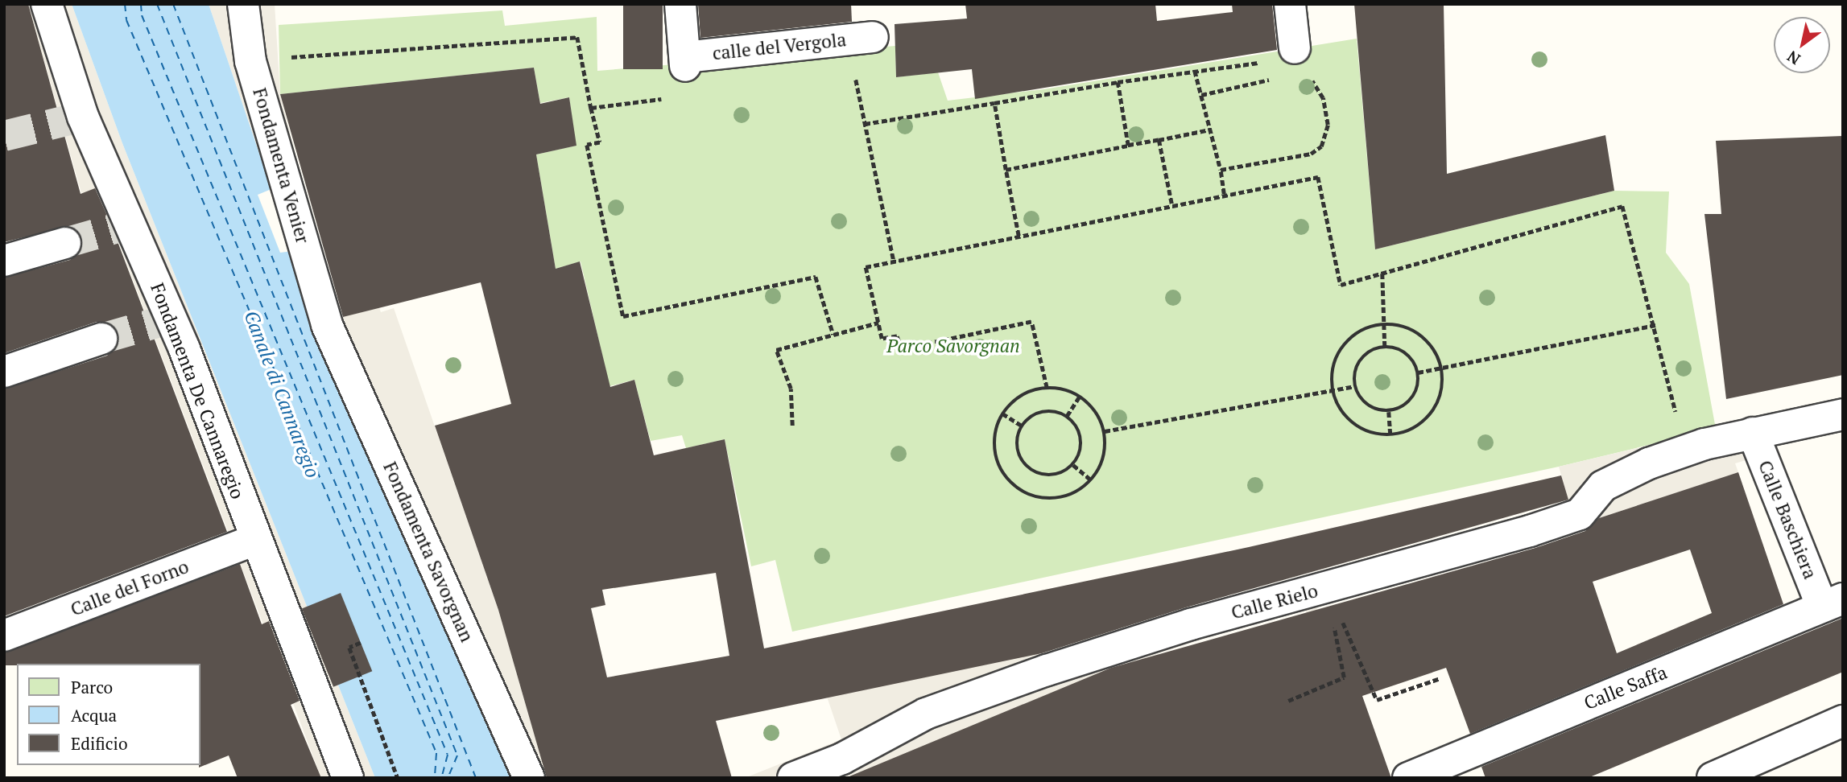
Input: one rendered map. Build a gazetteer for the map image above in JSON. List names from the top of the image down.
{
  "streets": {
    "street": [
      "calle del Vergola",
      "Fondamenta Venier",
      "Fondamenta De Cannaregio",
      "Calle Baschiera",
      "Fondamenta Savorgnan",
      "Calle del Forno",
      "Calle Rielo",
      "Calle Saffa"
    ]
  },
  "crossings": [
    ["Fondamenta Venier", "Fondamenta Savorgnan"],
    ["Fondamenta De Cannaregio", "Calle del Forno"],
    ["Calle Baschiera", "Calle Rielo"],
    ["Calle Baschiera", "Calle Saffa"]
  ],
  "water": ["Canale di Cannaregio"],
  "parks": ["Parco Savorgnan"],
  "legend": ["Parco", "Acqua", "Edificio"],
  "north": "bottom left"
}
